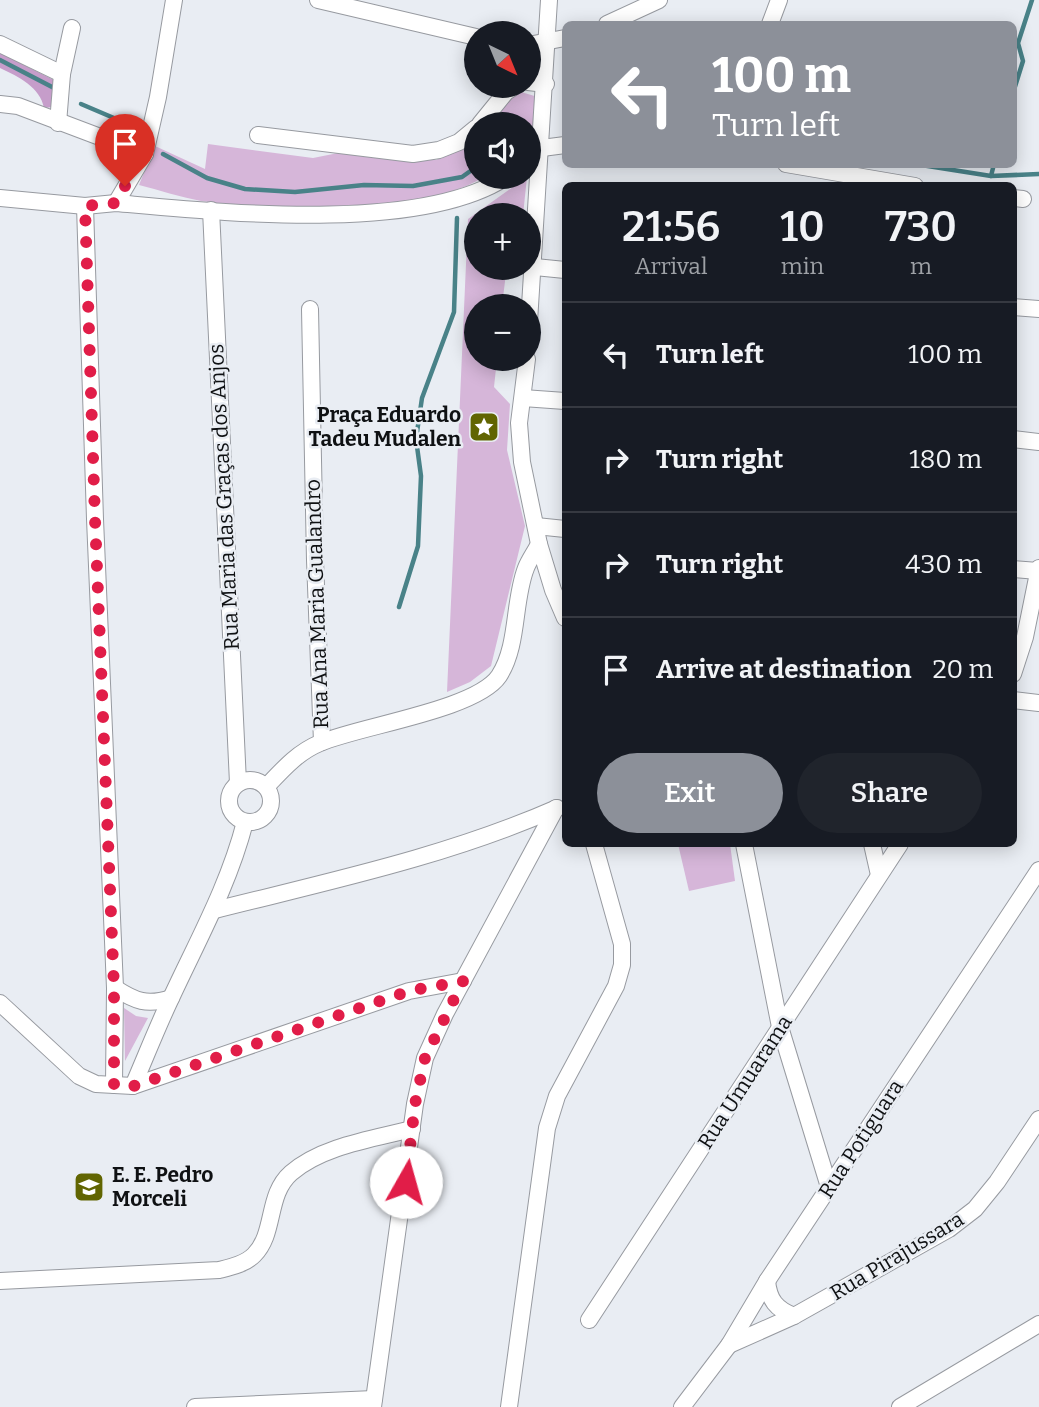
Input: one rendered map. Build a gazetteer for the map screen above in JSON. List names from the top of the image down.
{
  "streets": {
    "street": [
      "Rua Maria das Graças dos Anjos",
      "Rua Ana Maria Gualandro",
      "Rua Umuarama",
      "Rua Potiguara",
      "Rua Pirajussara"
    ]
  },
  "crossings": [
    ["Rua Maria das Graças dos Anjos", "Rua Ana Maria Gualandro"],
    ["Rua Potiguara", "Rua Pirajussara"]
  ],
  "places": {
    "place": ["Praça Eduardo Tadeu Mudalen"],
    "school or university": ["E. E. Pedro Morceli"]
  },
  "north": "bottom right",
  "page": {
    "map_buttons": ["+", "−"],
    "turn": ["100 m", "Turn left"],
    "eta": [
      "21:56",
      "Arrival",
      "10",
      "min",
      "730",
      "m"
    ],
    "list": [
      {
        "name": "Turn left",
        "value": "100 m"
      },
      {
        "name": "Turn right",
        "value": "180 m"
      },
      {
        "name": "Turn right",
        "value": "430 m"
      },
      {
        "name": "Arrive at destination",
        "value": "20 m"
      }
    ],
    "buttons": ["Exit", "Share"]
  }
}
